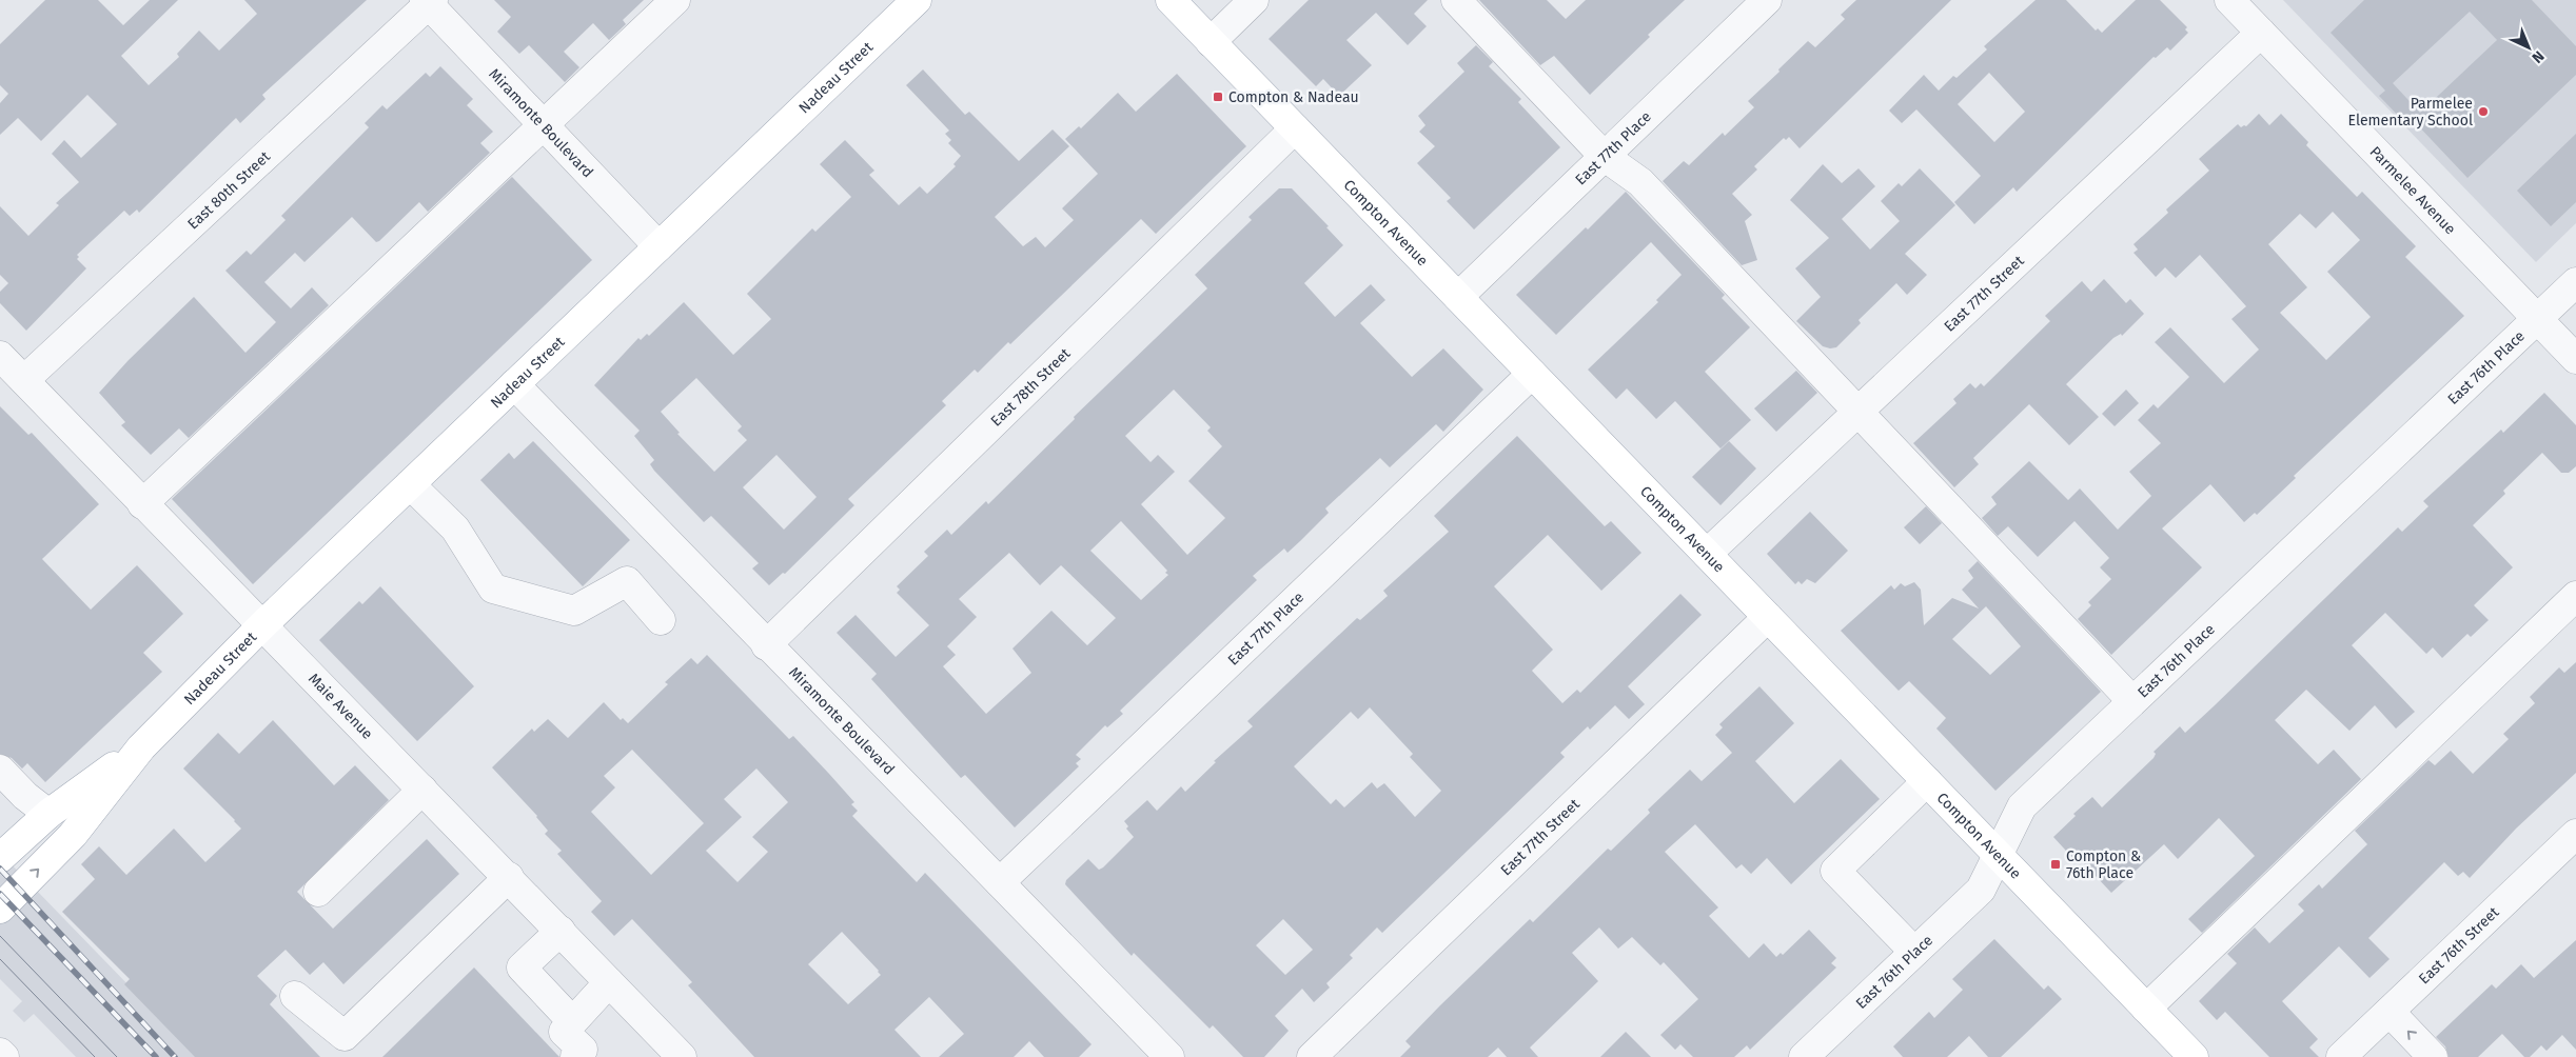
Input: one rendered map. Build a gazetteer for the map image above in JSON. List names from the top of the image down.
{
  "streets": {
    "main road": ["Nadeau Street", "Compton Avenue"],
    "street": [
      "Miramonte Boulevard",
      "East 77th Place",
      "East 80th Street",
      "Parmelee Avenue",
      "East 77th Street",
      "East 76th Place",
      "East 78th Street",
      "Maie Avenue",
      "East 76th Street"
    ]
  },
  "crossings": [
    ["Nadeau Street", "Miramonte Boulevard"],
    ["Nadeau Street", "Maie Avenue"],
    ["Miramonte Boulevard", "East 77th Place"],
    ["Miramonte Boulevard", "East 80th Street"],
    ["Miramonte Boulevard", "East 78th Street"],
    ["East 77th Place", "Compton Avenue"],
    ["East 80th Street", "Maie Avenue"],
    ["Parmelee Avenue", "East 77th Street"],
    ["Parmelee Avenue", "East 76th Place"],
    ["Compton Avenue", "East 77th Street"],
    ["Compton Avenue", "East 76th Place"],
    ["Compton Avenue", "East 78th Street"]
  ],
  "places": {
    "transit": ["Compton & Nadeau", "Compton & 76th Place"],
    "other": ["Parmelee Elementary School"]
  },
  "north": "bottom right"
}
